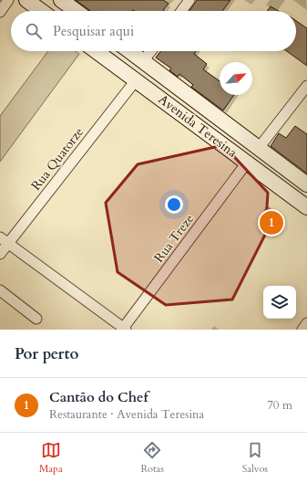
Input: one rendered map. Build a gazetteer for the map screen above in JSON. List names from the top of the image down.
{
  "streets": {
    "main road": ["Avenida Teresina"],
    "street": ["Rua Quatorze", "Rua Treze"]
  },
  "crossings": [
    ["Avenida Teresina", "Rua Quatorze"],
    ["Avenida Teresina", "Rua Treze"]
  ],
  "north": "top right",
  "page": {
    "search": "Pesquisar aqui",
    "pins": "1",
    "heading": "Por perto",
    "list": [
      {
        "mark": "1",
        "name": "Cantão do Chef",
        "note": "Restaurante · Avenida Teresina",
        "value": "70 m"
      }
    ],
    "nav": ["Mapa", "Rotas", "Salvos"]
  }
}
